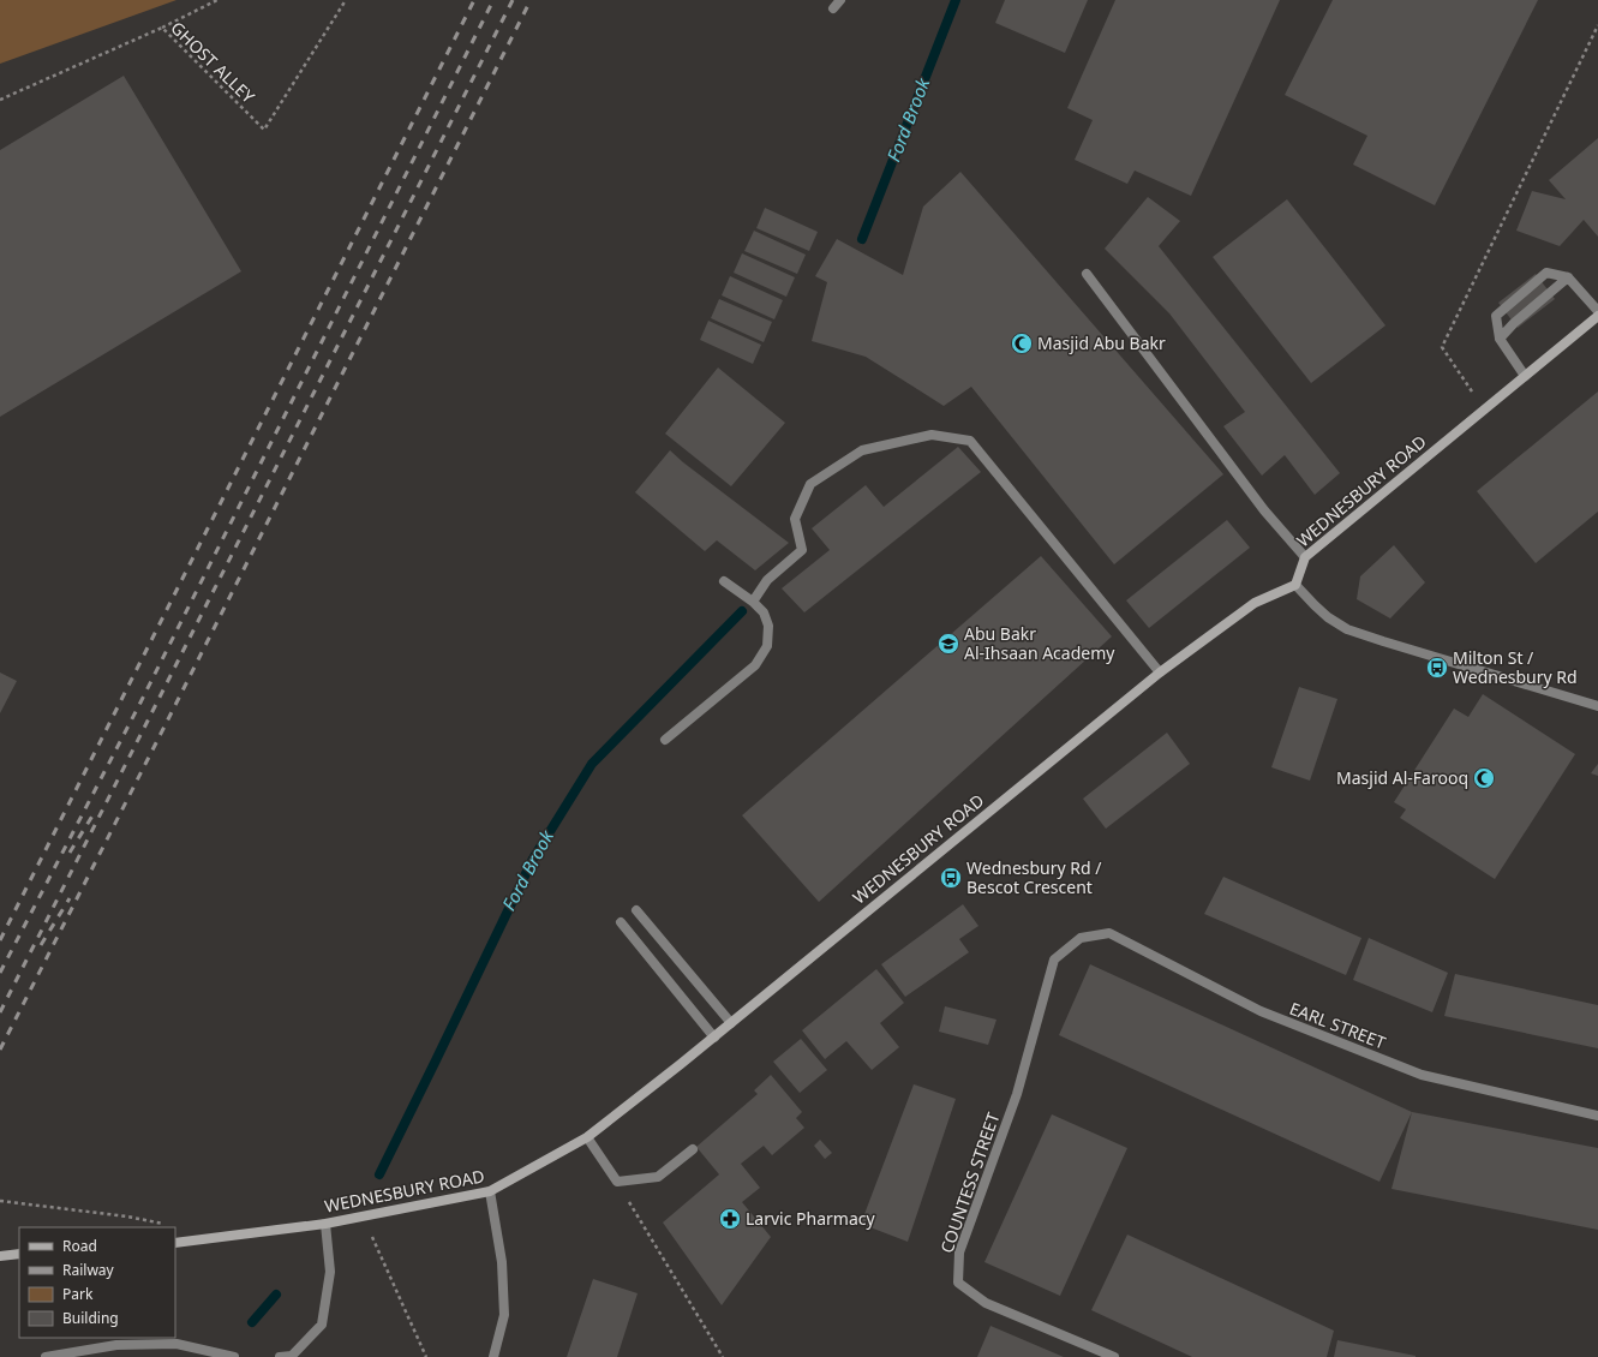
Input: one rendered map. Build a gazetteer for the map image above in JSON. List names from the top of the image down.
{
  "streets": {
    "street": ["WEDNESBURY ROAD", "EARL STREET", "COUNTESS STREET"],
    "path": ["GHOST ALLEY"]
  },
  "crossings": [
    ["EARL STREET", "COUNTESS STREET"]
  ],
  "water": ["Ford Brook"],
  "places": {
    "mosque": ["Masjid Abu Bakr", "Masjid Al-Farooq"],
    "school or university": ["Abu Bakr Al-Ihsaan Academy"],
    "bus stop": ["Milton St / Wednesbury Rd", "Wednesbury Rd / Bescot Crescent"],
    "pharmacy": ["Larvic Pharmacy"]
  },
  "legend": [
    "Road",
    "Railway",
    "Park",
    "Building"
  ]
}
